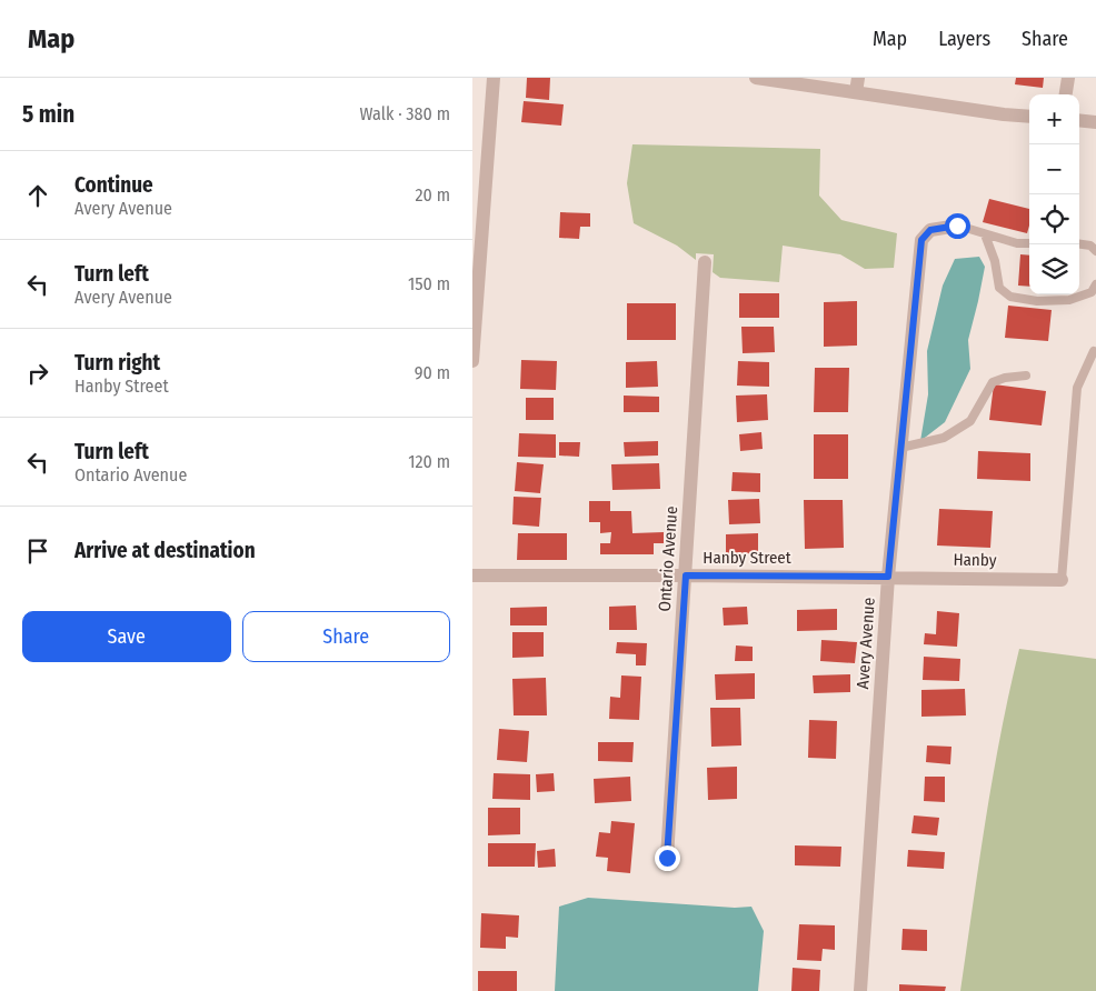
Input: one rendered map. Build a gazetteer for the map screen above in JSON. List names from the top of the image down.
{
  "streets": {
    "street": [
      "Hanby Street",
      "Ontario Avenue",
      "Hanby",
      "Avery Avenue"
    ]
  },
  "crossings": [
    ["Hanby Street", "Ontario Avenue"],
    ["Hanby Street", "Hanby"],
    ["Hanby Street", "Avery Avenue"],
    ["Hanby", "Avery Avenue"]
  ],
  "page": {
    "header": "Map",
    "nav": ["Map", "Layers", "Share"],
    "heading": ["5 min", "Walk · 380 m"],
    "map_buttons": ["+", "−"],
    "list": [
      ["Continue", "Avery Avenue", "20 m"],
      ["Turn left", "Avery Avenue", "150 m"],
      ["Turn right", "Hanby Street", "90 m"],
      ["Turn left", "Ontario Avenue", "120 m"],
      "Arrive at destination"
    ],
    "buttons": ["Save", "Share"]
  }
}
